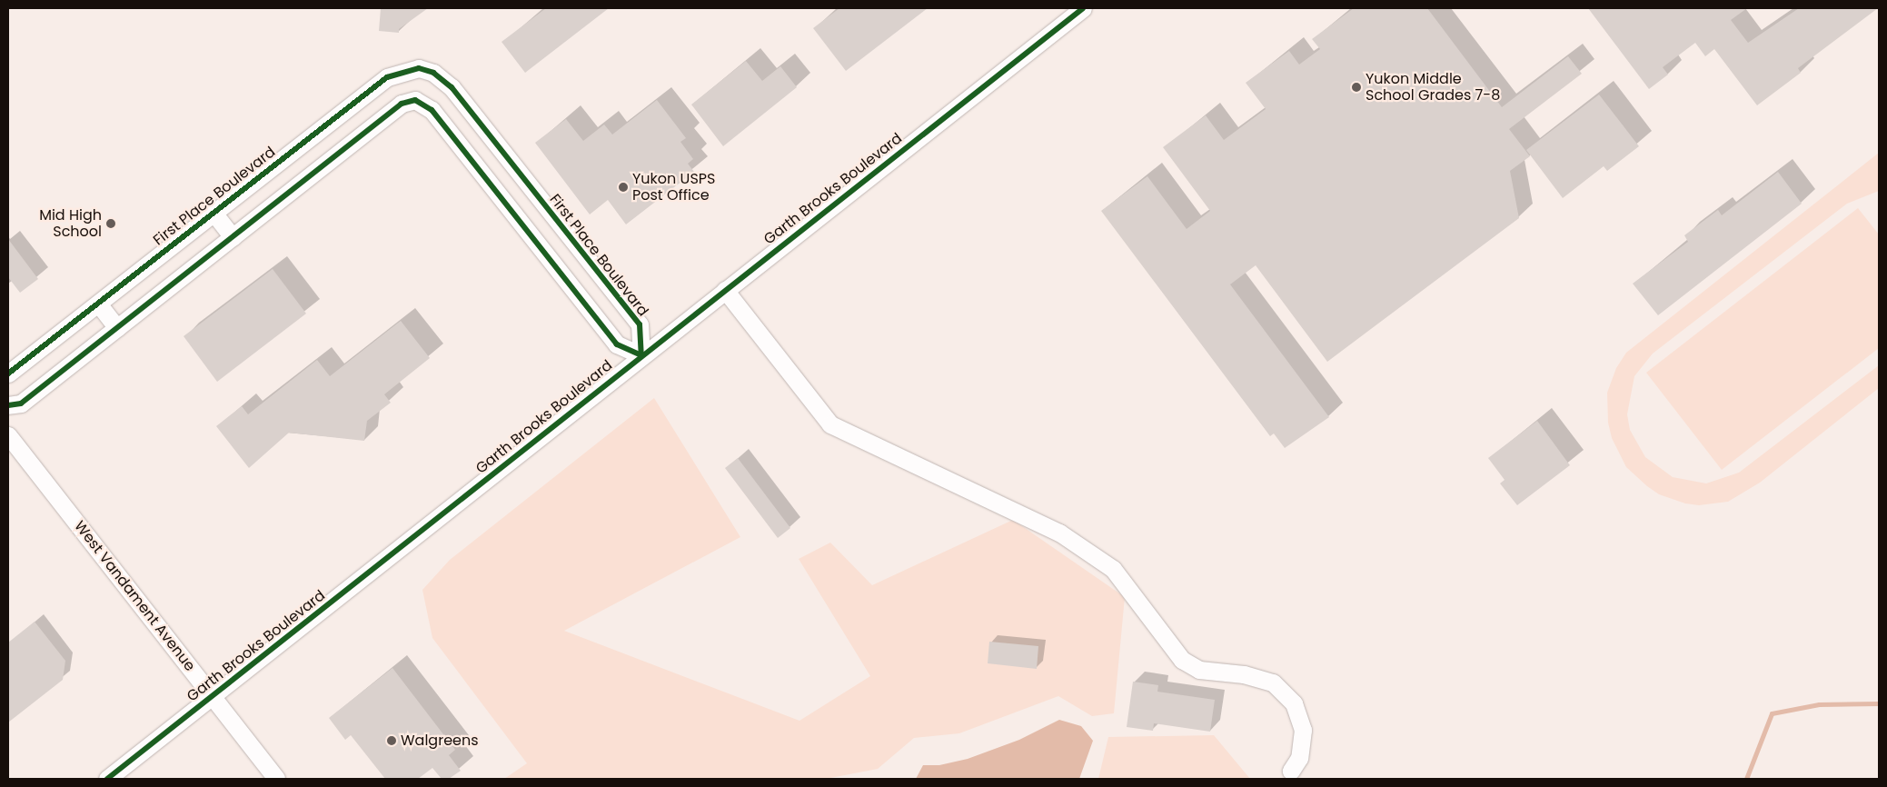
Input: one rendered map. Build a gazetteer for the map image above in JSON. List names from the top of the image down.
{
  "streets": {
    "street": ["Garth Brooks Boulevard", "First Place Boulevard", "West Vandament Avenue"]
  },
  "crossings": [
    ["Garth Brooks Boulevard", "First Place Boulevard"],
    ["Garth Brooks Boulevard", "West Vandament Avenue"]
  ],
  "places": [
    "Yukon Middle School Grades 7-8",
    "Yukon USPS Post Office",
    "Mid High School",
    "Walgreens"
  ]
}
